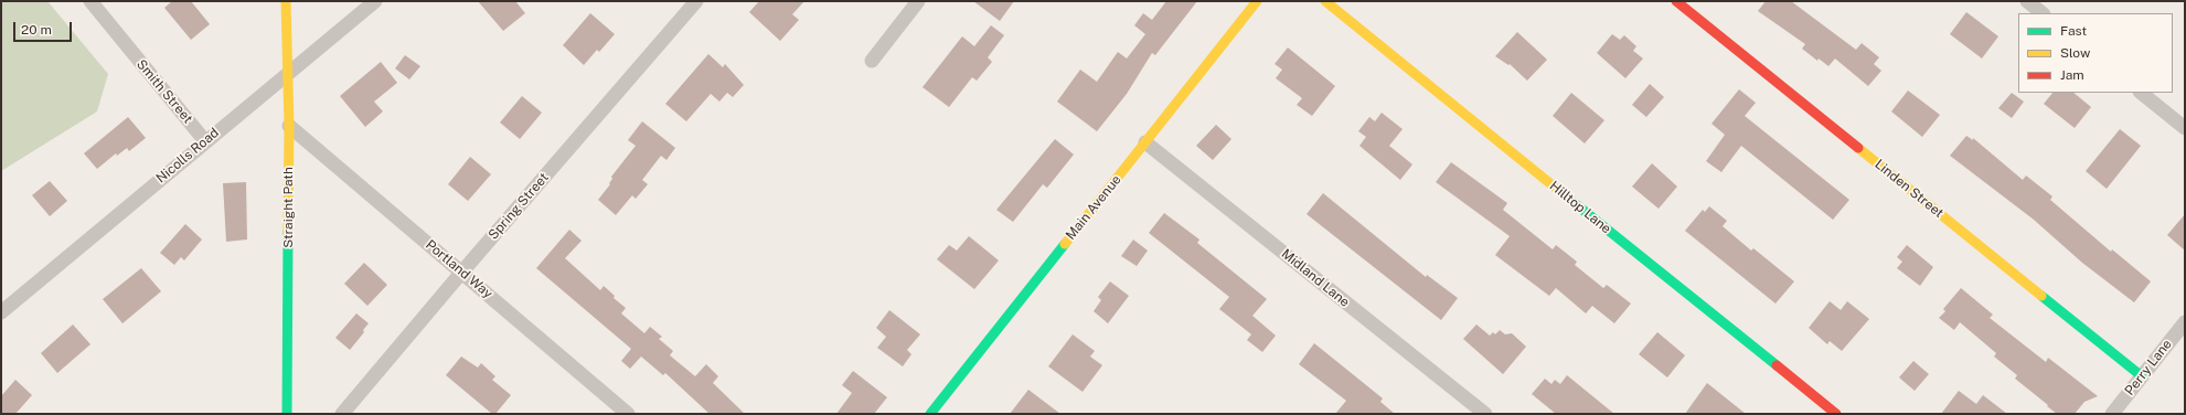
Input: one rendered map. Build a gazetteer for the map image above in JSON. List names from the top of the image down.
{
  "streets": {
    "street": [
      "Smith Street",
      "Nicolls Road",
      "Linden Street",
      "Spring Street",
      "Straight Path",
      "Main Avenue",
      "Hilltop Lane",
      "Portland Way",
      "Midland Lane",
      "Perry Lane"
    ]
  },
  "crossings": [
    ["Smith Street", "Nicolls Road"],
    ["Nicolls Road", "Straight Path"],
    ["Linden Street", "Perry Lane"],
    ["Spring Street", "Portland Way"],
    ["Straight Path", "Portland Way"],
    ["Main Avenue", "Midland Lane"]
  ],
  "legend": ["Fast", "Slow", "Jam"],
  "scale_bar": "20 m"
}
